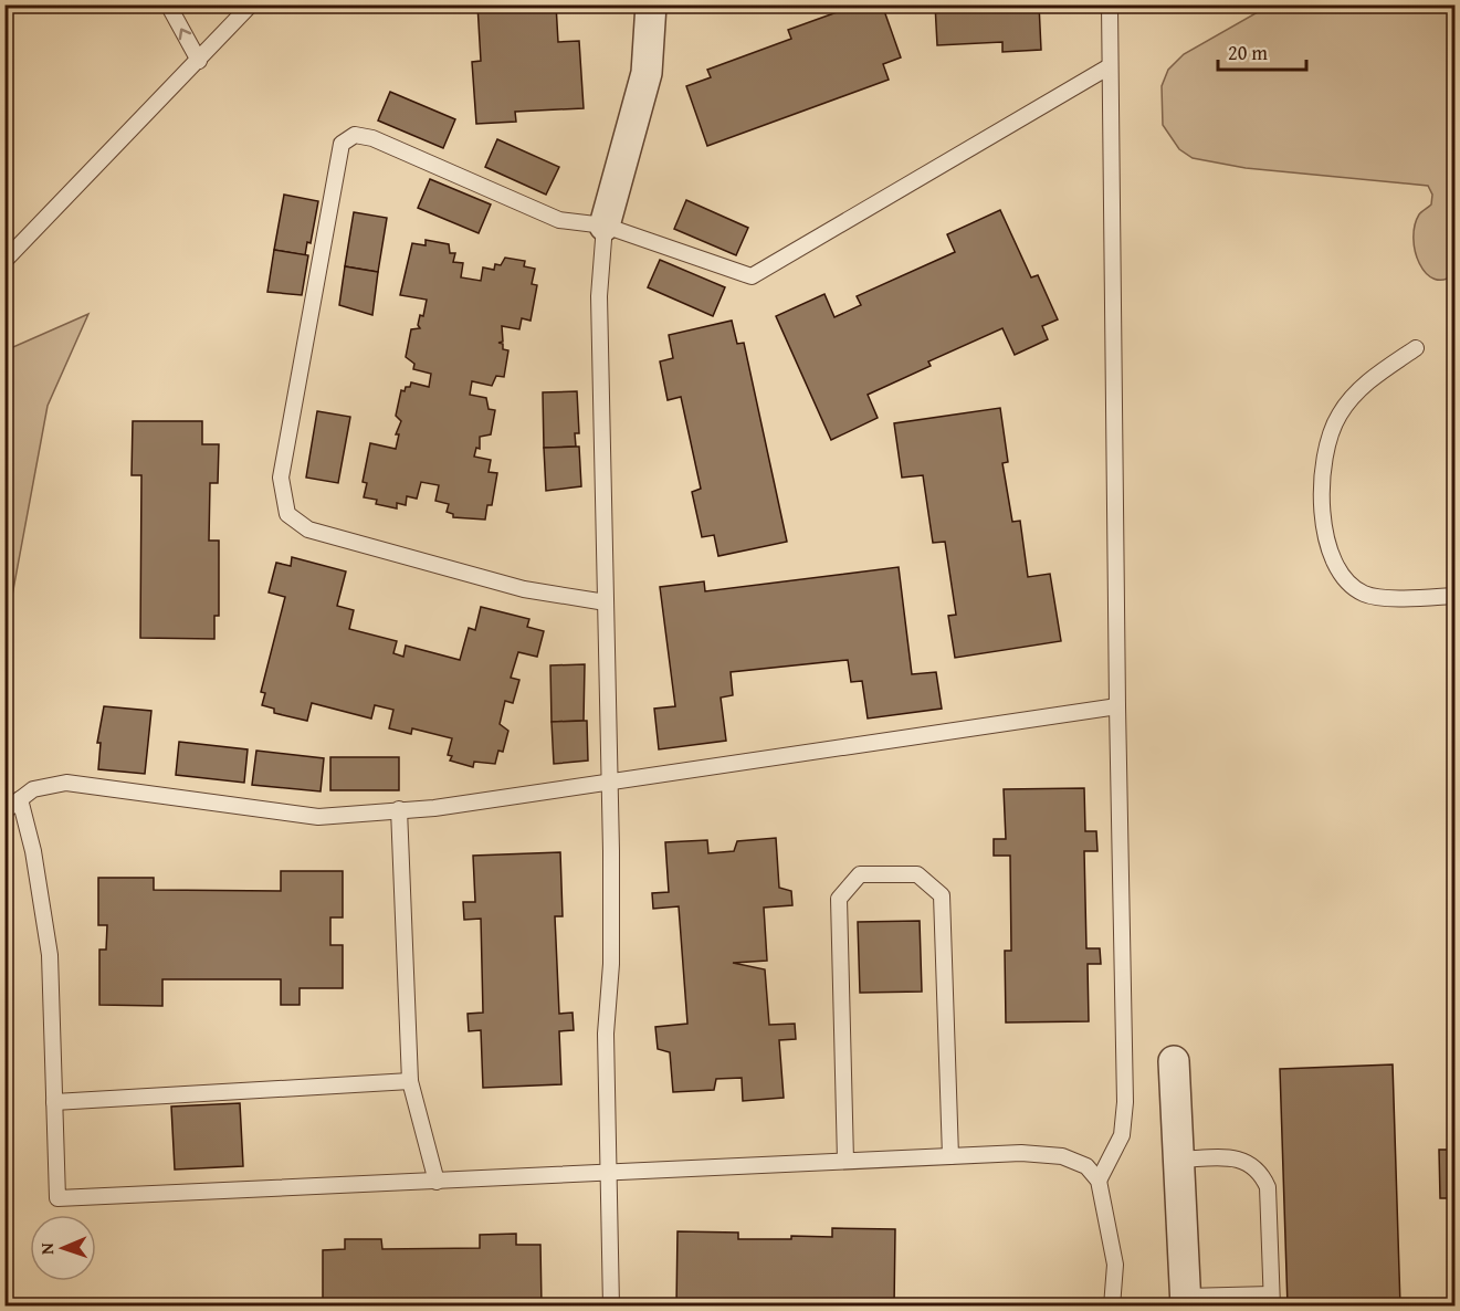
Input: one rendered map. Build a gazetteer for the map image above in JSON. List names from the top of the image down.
{
  "scale_bar": "20 m",
  "north": "left"
}
